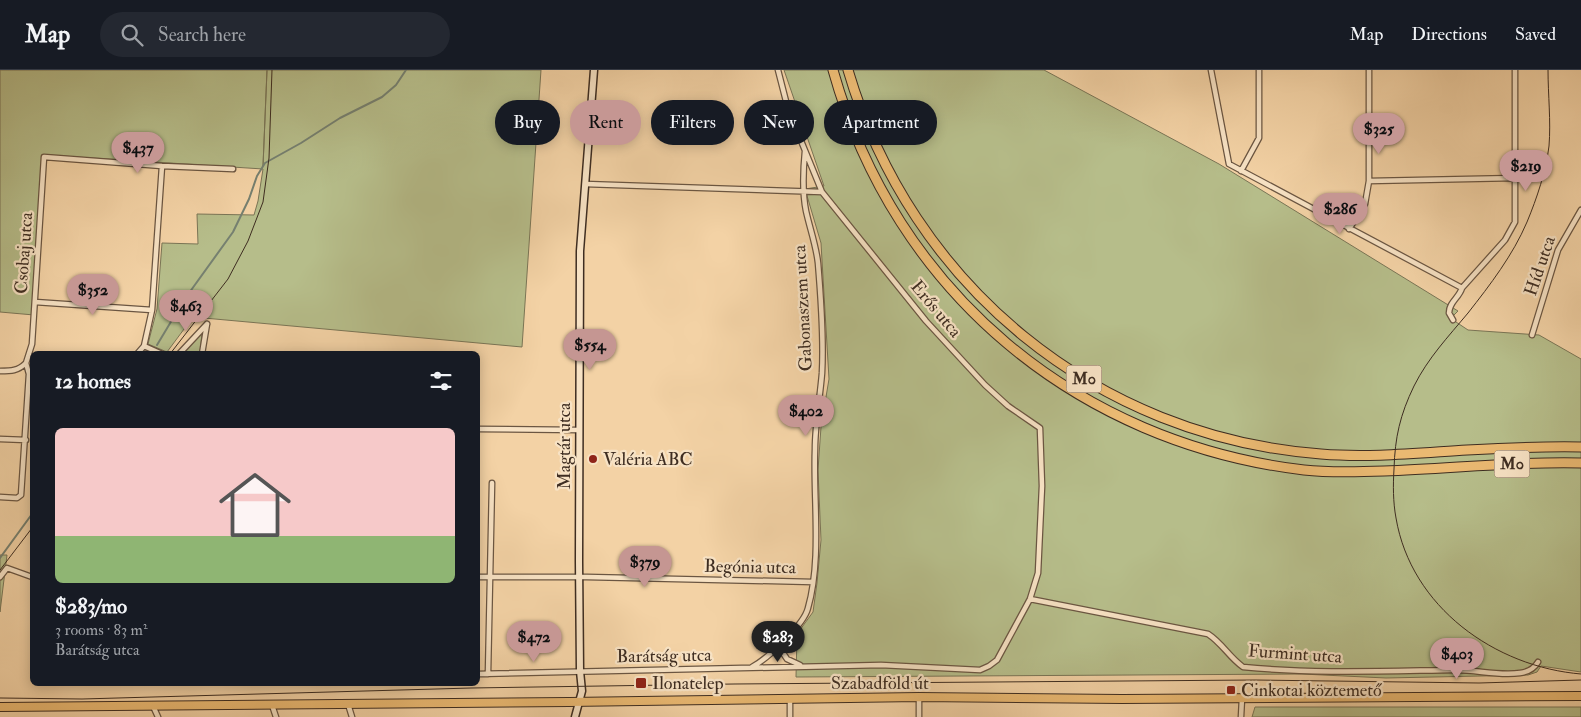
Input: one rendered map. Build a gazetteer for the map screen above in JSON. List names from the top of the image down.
{
  "streets": {
    "highway": ["M0"],
    "main road": ["Szabadföld út"],
    "street": [
      "Csobaj utca",
      "Híd utca",
      "Gabonaszem utca",
      "Erős utca",
      "Magtár utca",
      "Begónia utca",
      "Furmint utca",
      "Barátság utca"
    ]
  },
  "crossings": [
    ["Gabonaszem utca", "Begónia utca"],
    ["Gabonaszem utca", "Barátság utca"],
    ["Erős utca", "Furmint utca"],
    ["Erős utca", "Barátság utca"],
    ["Magtár utca", "Begónia utca"],
    ["Magtár utca", "Barátság utca"],
    ["Magtár utca", "Szabadföld út"]
  ],
  "places": {
    "other": ["Valéria ABC"],
    "transit": ["Ilonatelep", "Cinkotai köztemető"]
  },
  "page": {
    "header": "Map",
    "search": "Search here",
    "nav": ["Map", "Directions", "Saved"],
    "chip": [
      "Buy",
      "Rent",
      "Filters",
      "New",
      "Apartment"
    ],
    "price": [
      "$325",
      "$437",
      "$219",
      "$286",
      "$352",
      "$463",
      "$554",
      "$402",
      "$379",
      "$472",
      "$283",
      "$403"
    ],
    "heading": "12 homes",
    "list": [
      {
        "name": "$283/mo",
        "note": "3 rooms · 83 m² · Barátság utca"
      }
    ]
  }
}
